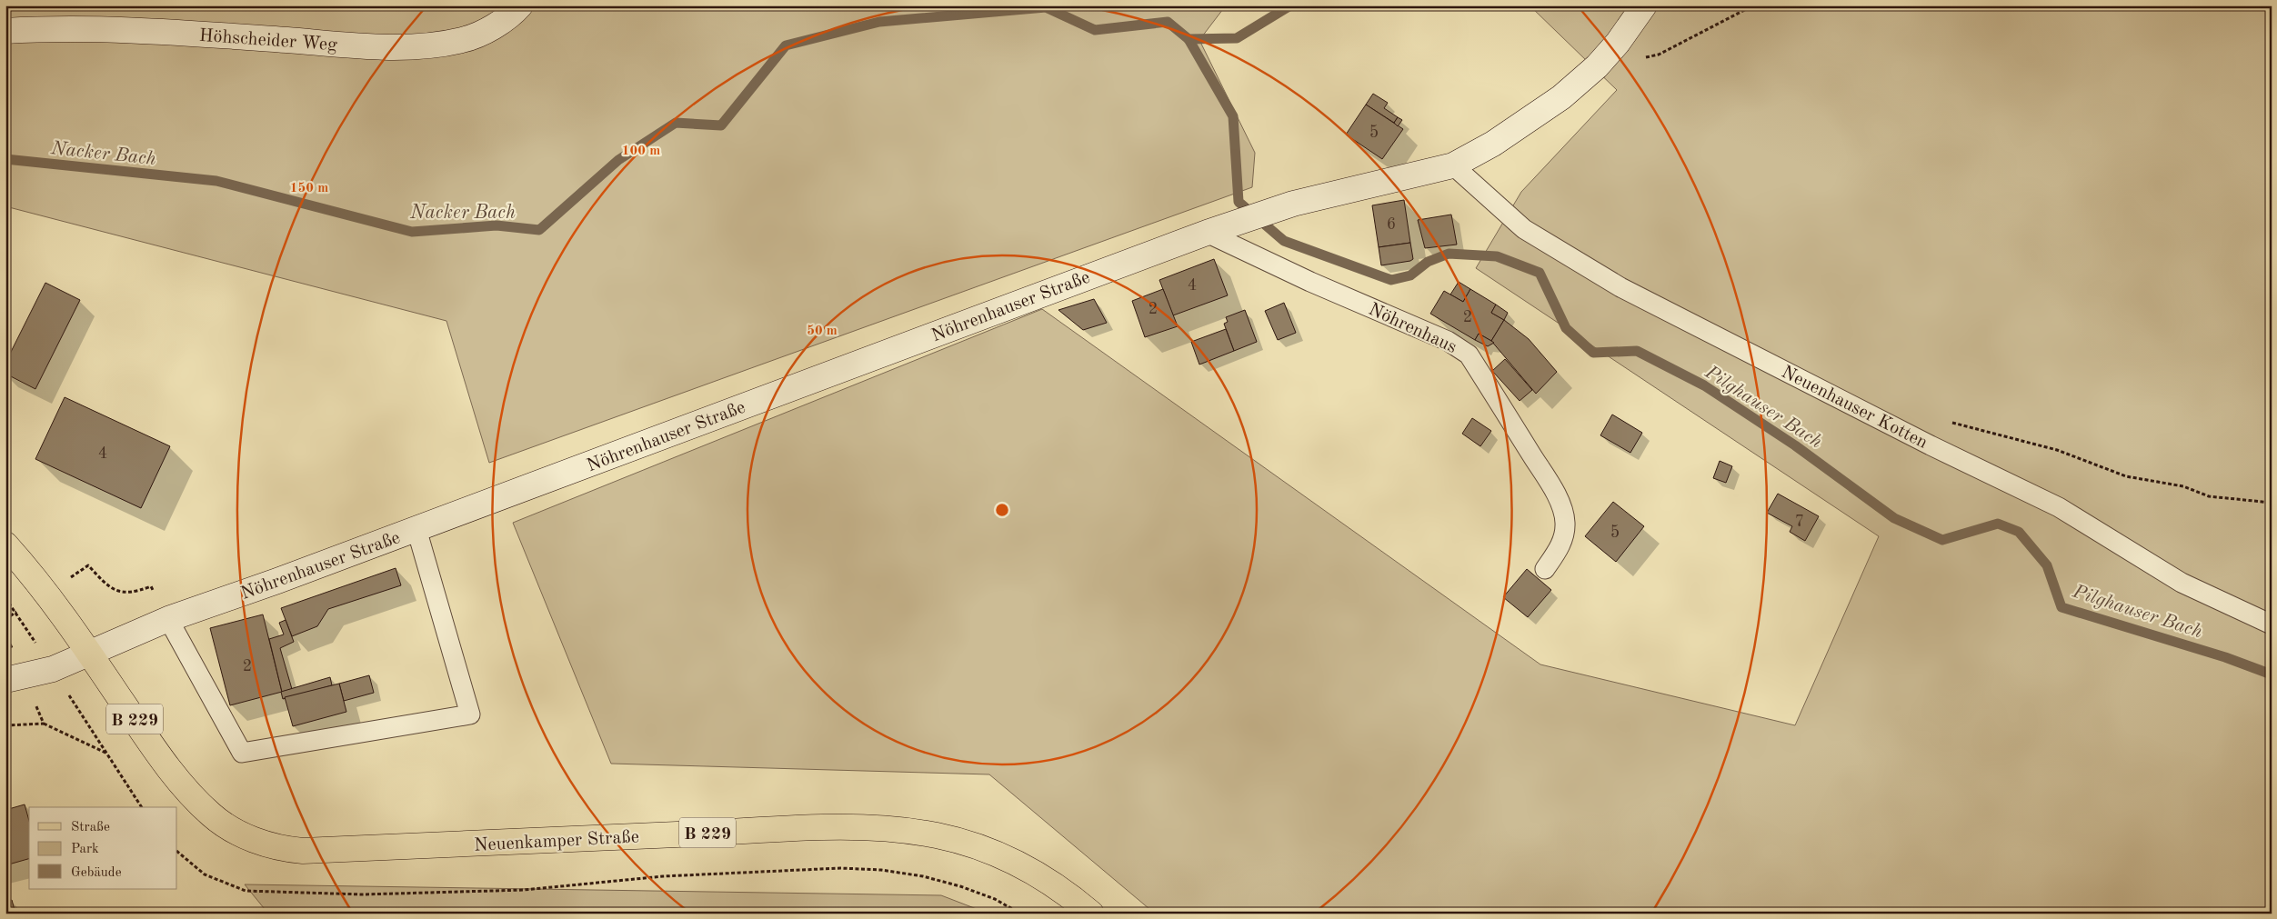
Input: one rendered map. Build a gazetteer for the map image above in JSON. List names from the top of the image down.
{
  "streets": {
    "main road": ["B 229", "Neuenkamper Straße"],
    "street": ["Höhscheider Weg", "Nöhrenhauser Straße"],
    "lane": ["Nöhrenhaus", "Neuenhauser Kotten"]
  },
  "crossings": [
    ["Nöhrenhauser Straße", "Nöhrenhaus"],
    ["Nöhrenhauser Straße", "Neuenhauser Kotten"],
    ["Nöhrenhauser Straße", "B 229"],
    ["Nöhrenhauser Straße", "Neuenkamper Straße"],
    ["B 229", "Neuenkamper Straße"]
  ],
  "water": ["Nacker Bach", "Pilghauser Bach"],
  "house_numbers": [
    "5",
    "6",
    "4",
    "2",
    "2",
    "4",
    "7",
    "5",
    "2"
  ],
  "legend": ["Straße", "Park", "Gebäude"],
  "rings": ["100 m", "150 m", "50 m"]
}
